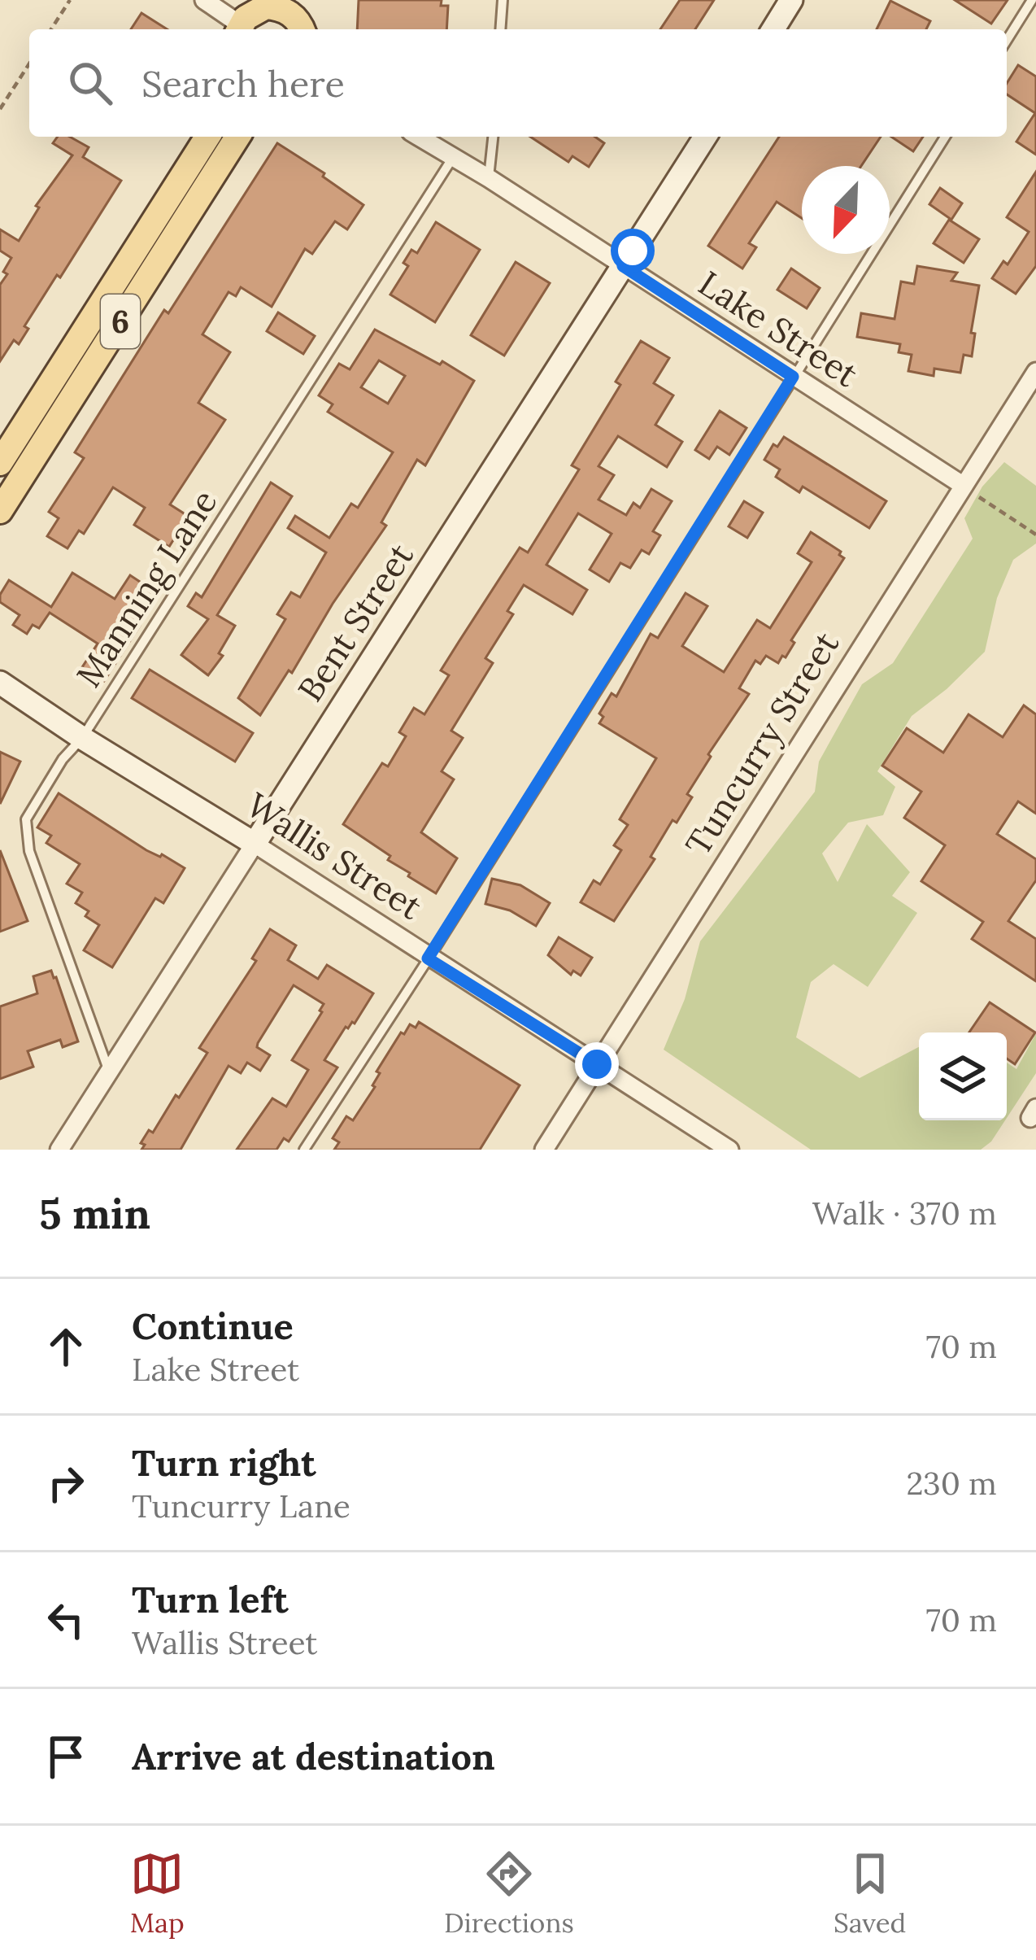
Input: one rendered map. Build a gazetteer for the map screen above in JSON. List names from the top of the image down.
{
  "streets": {
    "main road": ["6"],
    "street": [
      "Lake Street",
      "Bent Street",
      "Tuncurry Street",
      "Wallis Street"
    ],
    "lane": ["Manning Lane"]
  },
  "crossings": [
    ["Lake Street", "Manning Lane"],
    ["Lake Street", "Bent Street"],
    ["Lake Street", "Tuncurry Street"],
    ["Manning Lane", "Bent Street"],
    ["Manning Lane", "Wallis Street"],
    ["Bent Street", "Wallis Street"],
    ["Tuncurry Street", "Wallis Street"]
  ],
  "north": "bottom left",
  "page": {
    "search": "Search here",
    "heading": ["5 min", "Walk · 370 m"],
    "list": [
      ["Continue", "Lake Street", "70 m"],
      ["Turn right", "Tuncurry Lane", "230 m"],
      ["Turn left", "Wallis Street", "70 m"],
      "Arrive at destination"
    ],
    "nav": ["Map", "Directions", "Saved"]
  }
}
